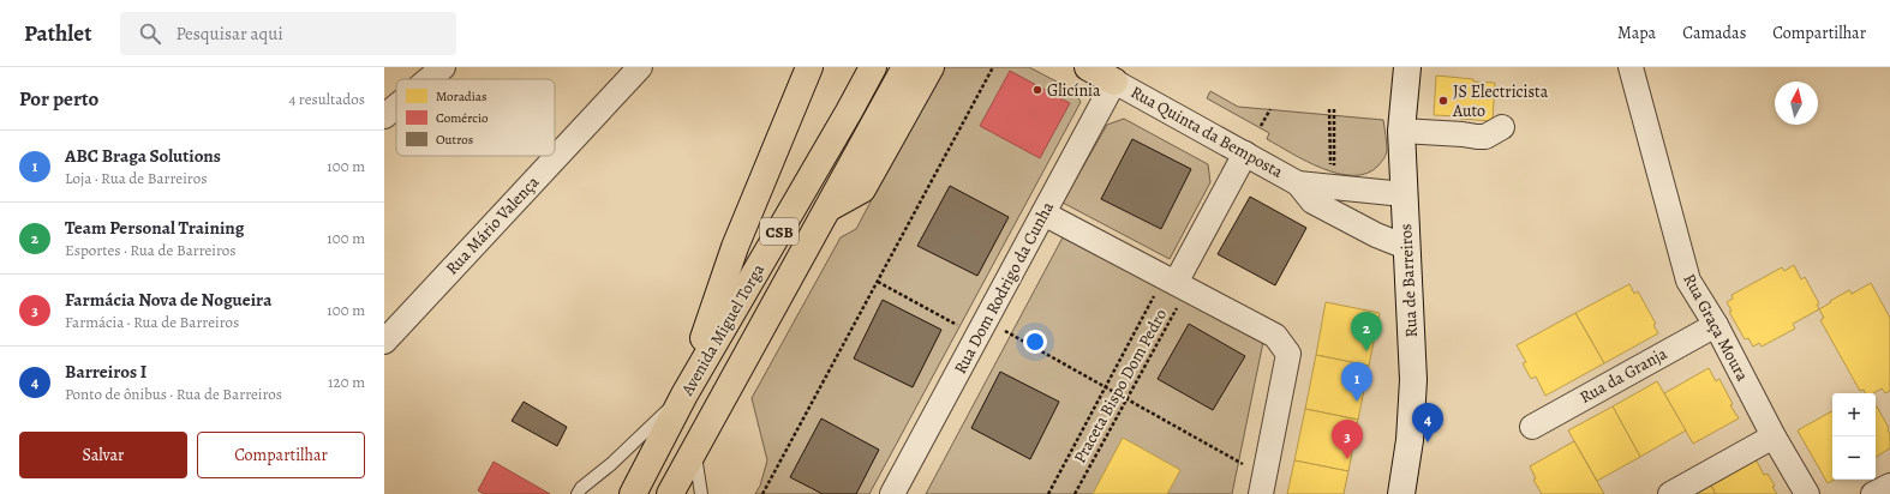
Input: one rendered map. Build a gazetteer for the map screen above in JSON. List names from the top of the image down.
{
  "streets": {
    "highway": ["CSB", "Avenida Miguel Torga"],
    "street": [
      "Rua Quinta da Bemposta",
      "Rua Mário Valença",
      "Rua de Barreiros",
      "Rua Dom Rodrigo da Cunha",
      "Rua Graça Moura",
      "Rua da Granja"
    ],
    "path": ["Praceta Bispo Dom Pedro"]
  },
  "crossings": [
    ["Rua Quinta da Bemposta", "Rua de Barreiros"],
    ["Rua Quinta da Bemposta", "Rua Dom Rodrigo da Cunha"],
    ["Rua Graça Moura", "Rua da Granja"]
  ],
  "places": ["Glicínia", "JS Electricista Auto"],
  "legend": ["Moradias", "Comércio", "Outros"],
  "north": "top",
  "page": {
    "header": "Pathlet",
    "search": "Pesquisar aqui",
    "nav": ["Mapa", "Camadas", "Compartilhar"],
    "heading": ["Por perto", "4 resultados"],
    "list": [
      {
        "mark": "1",
        "name": "ABC Braga Solutions",
        "note": "Loja · Rua de Barreiros",
        "value": "100 m"
      },
      {
        "mark": "2",
        "name": "Team Personal Training",
        "note": "Esportes · Rua de Barreiros",
        "value": "100 m"
      },
      {
        "mark": "3",
        "name": "Farmácia Nova de Nogueira",
        "note": "Farmácia · Rua de Barreiros",
        "value": "100 m"
      },
      {
        "mark": "4",
        "name": "Barreiros I",
        "note": "Ponto de ônibus · Rua de Barreiros",
        "value": "120 m"
      }
    ],
    "pins": [
      "2",
      "1",
      "4",
      "3"
    ],
    "map_buttons": ["+", "−"],
    "buttons": ["Salvar", "Compartilhar"]
  }
}
